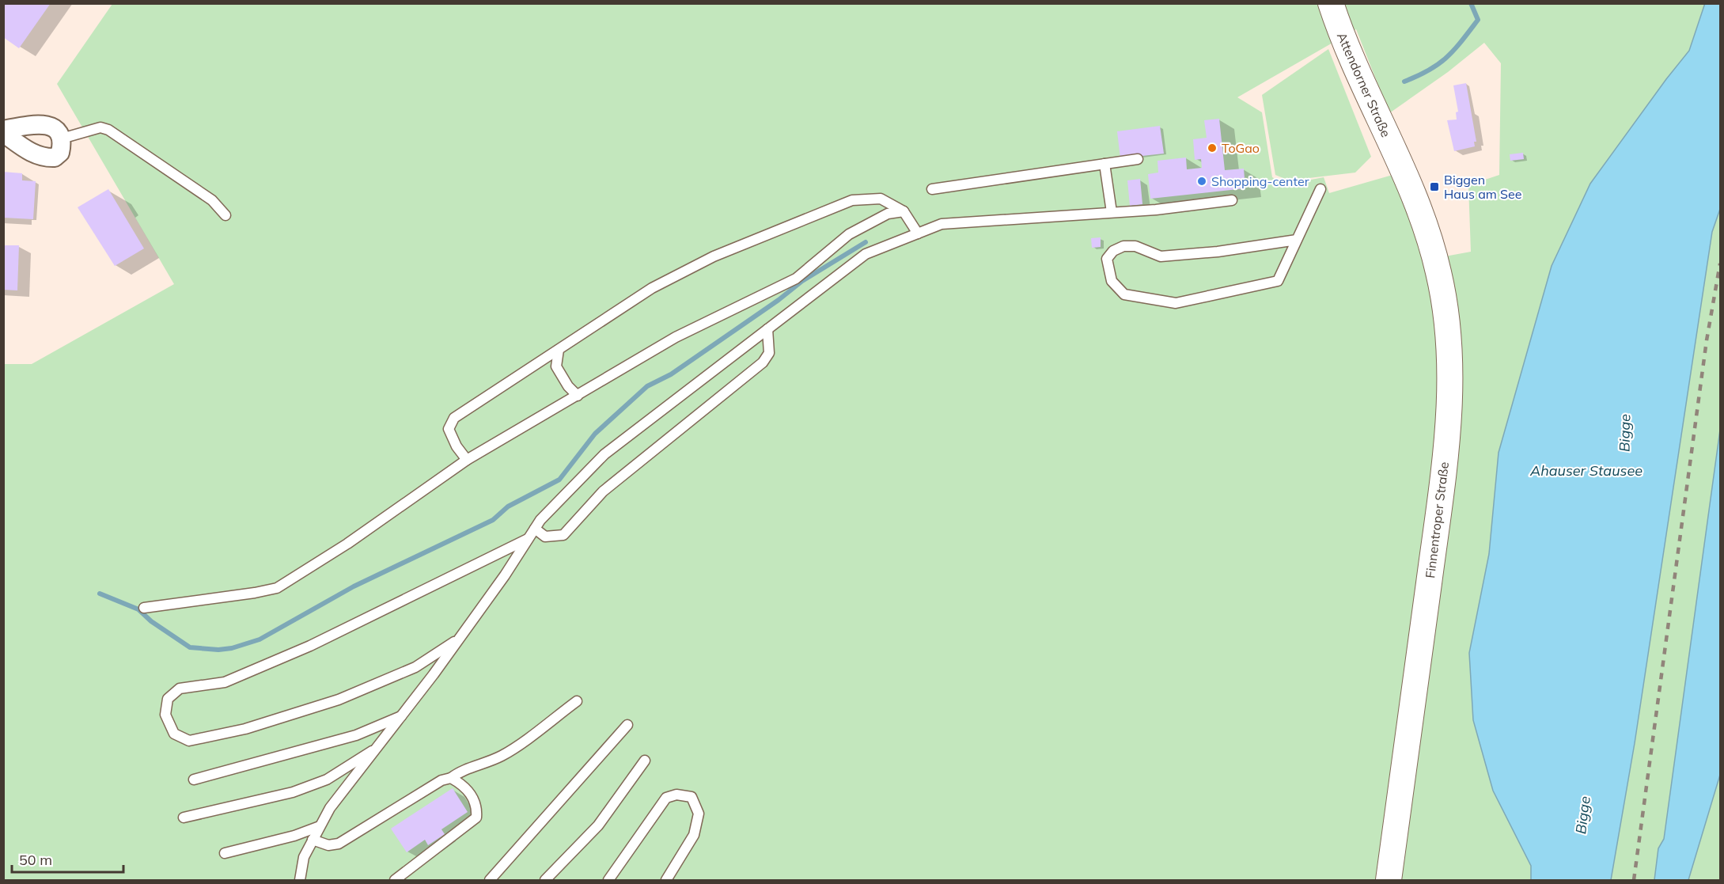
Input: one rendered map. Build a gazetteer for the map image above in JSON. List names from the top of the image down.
{
  "streets": {
    "main road": ["Attendorner Straße", "Finnentroper Straße"]
  },
  "crossings": [
    ["Attendorner Straße", "Finnentroper Straße"]
  ],
  "water": ["Bigge", "Ahauser Stausee"],
  "places": {
    "other": ["ToGao", "Shopping-center"],
    "transit": ["Biggen Haus am See"]
  },
  "scale_bar": "50 m"
}
